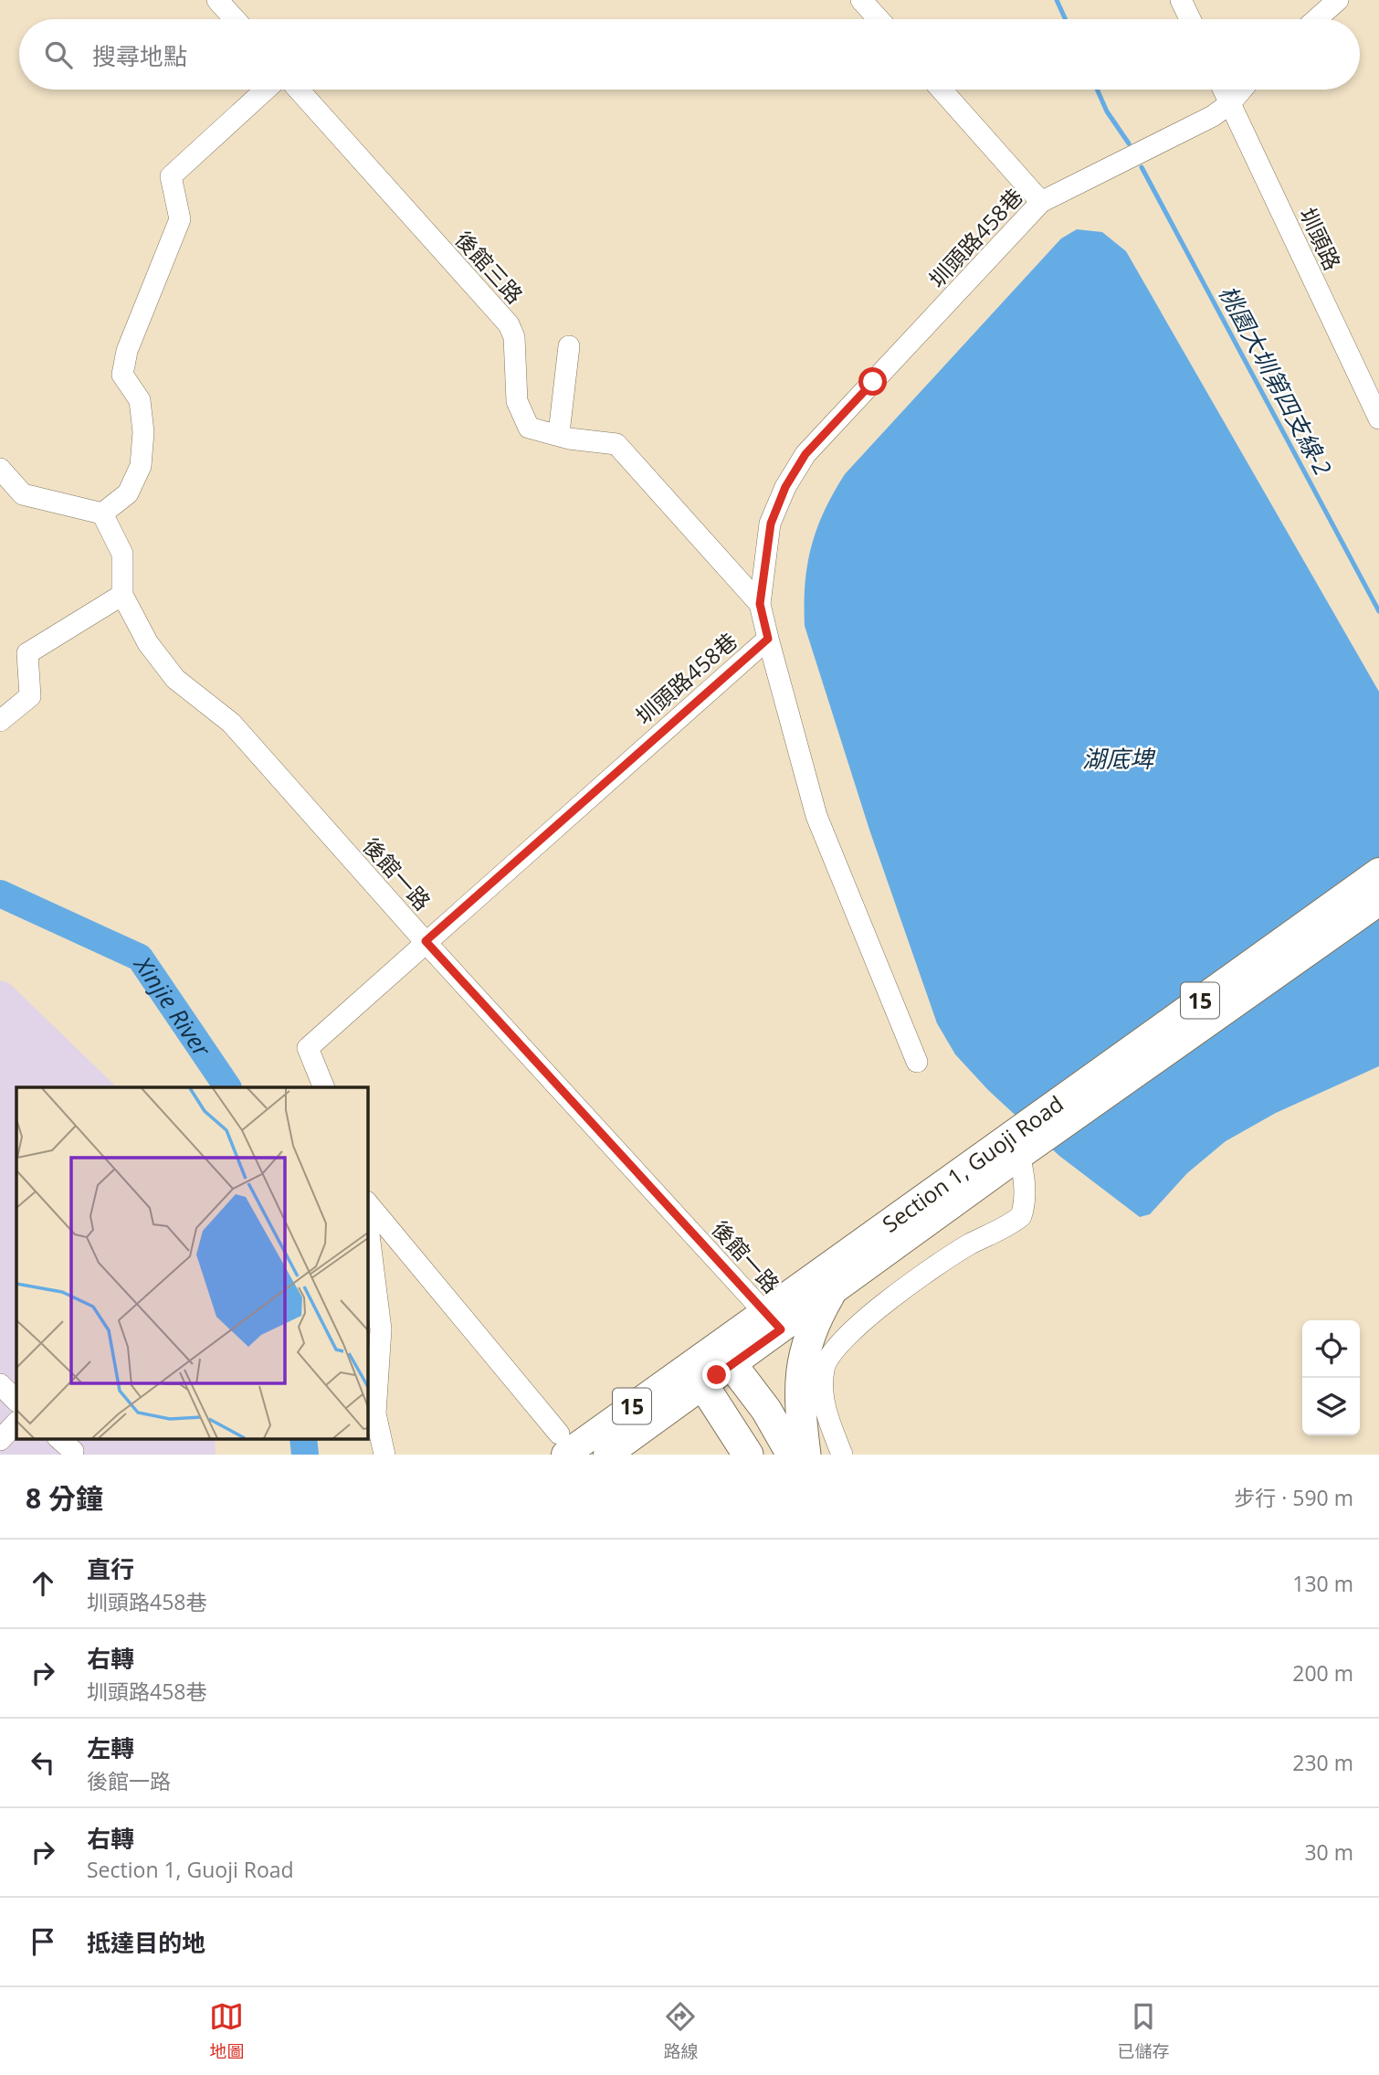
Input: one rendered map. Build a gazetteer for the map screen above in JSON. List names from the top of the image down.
{
  "streets": {
    "main road": ["15", "Section 1, Guoji Road"],
    "street": [
      "圳頭路458巷",
      "圳頭路",
      "後館三路",
      "後館一路"
    ]
  },
  "crossings": [
    ["圳頭路458巷", "圳頭路"],
    ["圳頭路458巷", "後館三路"],
    ["圳頭路458巷", "後館一路"],
    ["後館一路", "Section 1, Guoji Road"]
  ],
  "water": ["桃園大圳第四支線-2", "湖底埤", "Xinjie River"],
  "page": {
    "search": "搜尋地點",
    "heading": ["8 分鐘", "步行 · 590 m"],
    "list": [
      ["直行", "圳頭路458巷", "130 m"],
      ["右轉", "圳頭路458巷", "200 m"],
      ["左轉", "後館一路", "230 m"],
      ["右轉", "Section 1, Guoji Road", "30 m"],
      "抵達目的地"
    ],
    "nav": ["地圖", "路線", "已儲存"]
  }
}
